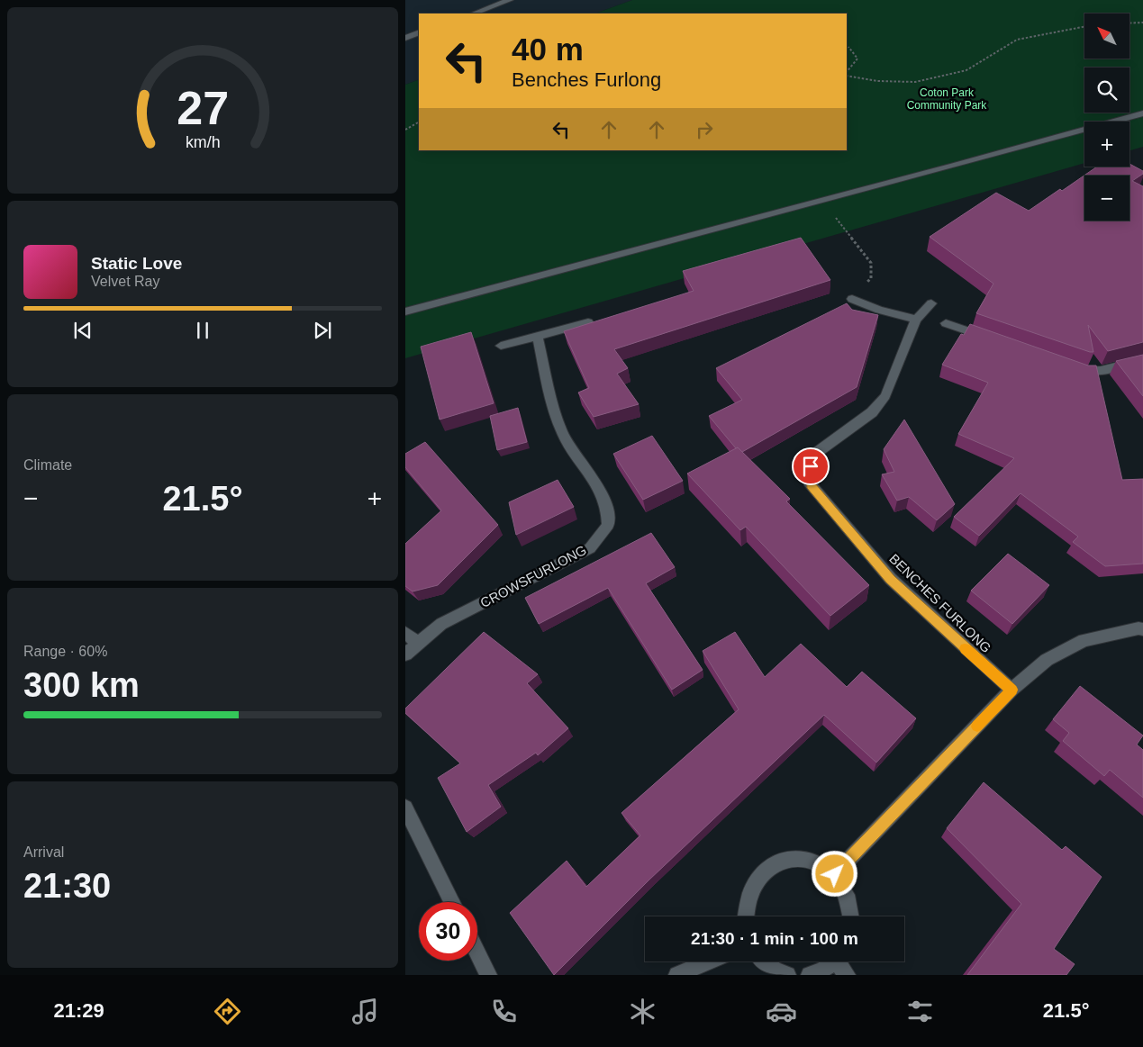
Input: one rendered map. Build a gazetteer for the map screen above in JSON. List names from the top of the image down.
{
  "streets": {
    "street": ["CROWSFURLONG", "BENCHES FURLONG"]
  },
  "parks": ["Coton Park Community Park"],
  "north": "top left",
  "page": {
    "map_buttons": ["+", "−"],
    "turn": ["40 m", "Benches Furlong"],
    "song": ["Static Love", "Velvet Ray"],
    "tile": [
      "Climate",
      ["Range · 60%", "300 km"],
      ["Arrival", "21:30"]
    ],
    "heat": ["−", "21.5°", "+"],
    "limit": "30",
    "trip": "21:30 · 1 min · 100 m",
    "tabs": ["21:29", "21.5°"],
    "gauge": ["27", "km/h"]
  }
}
